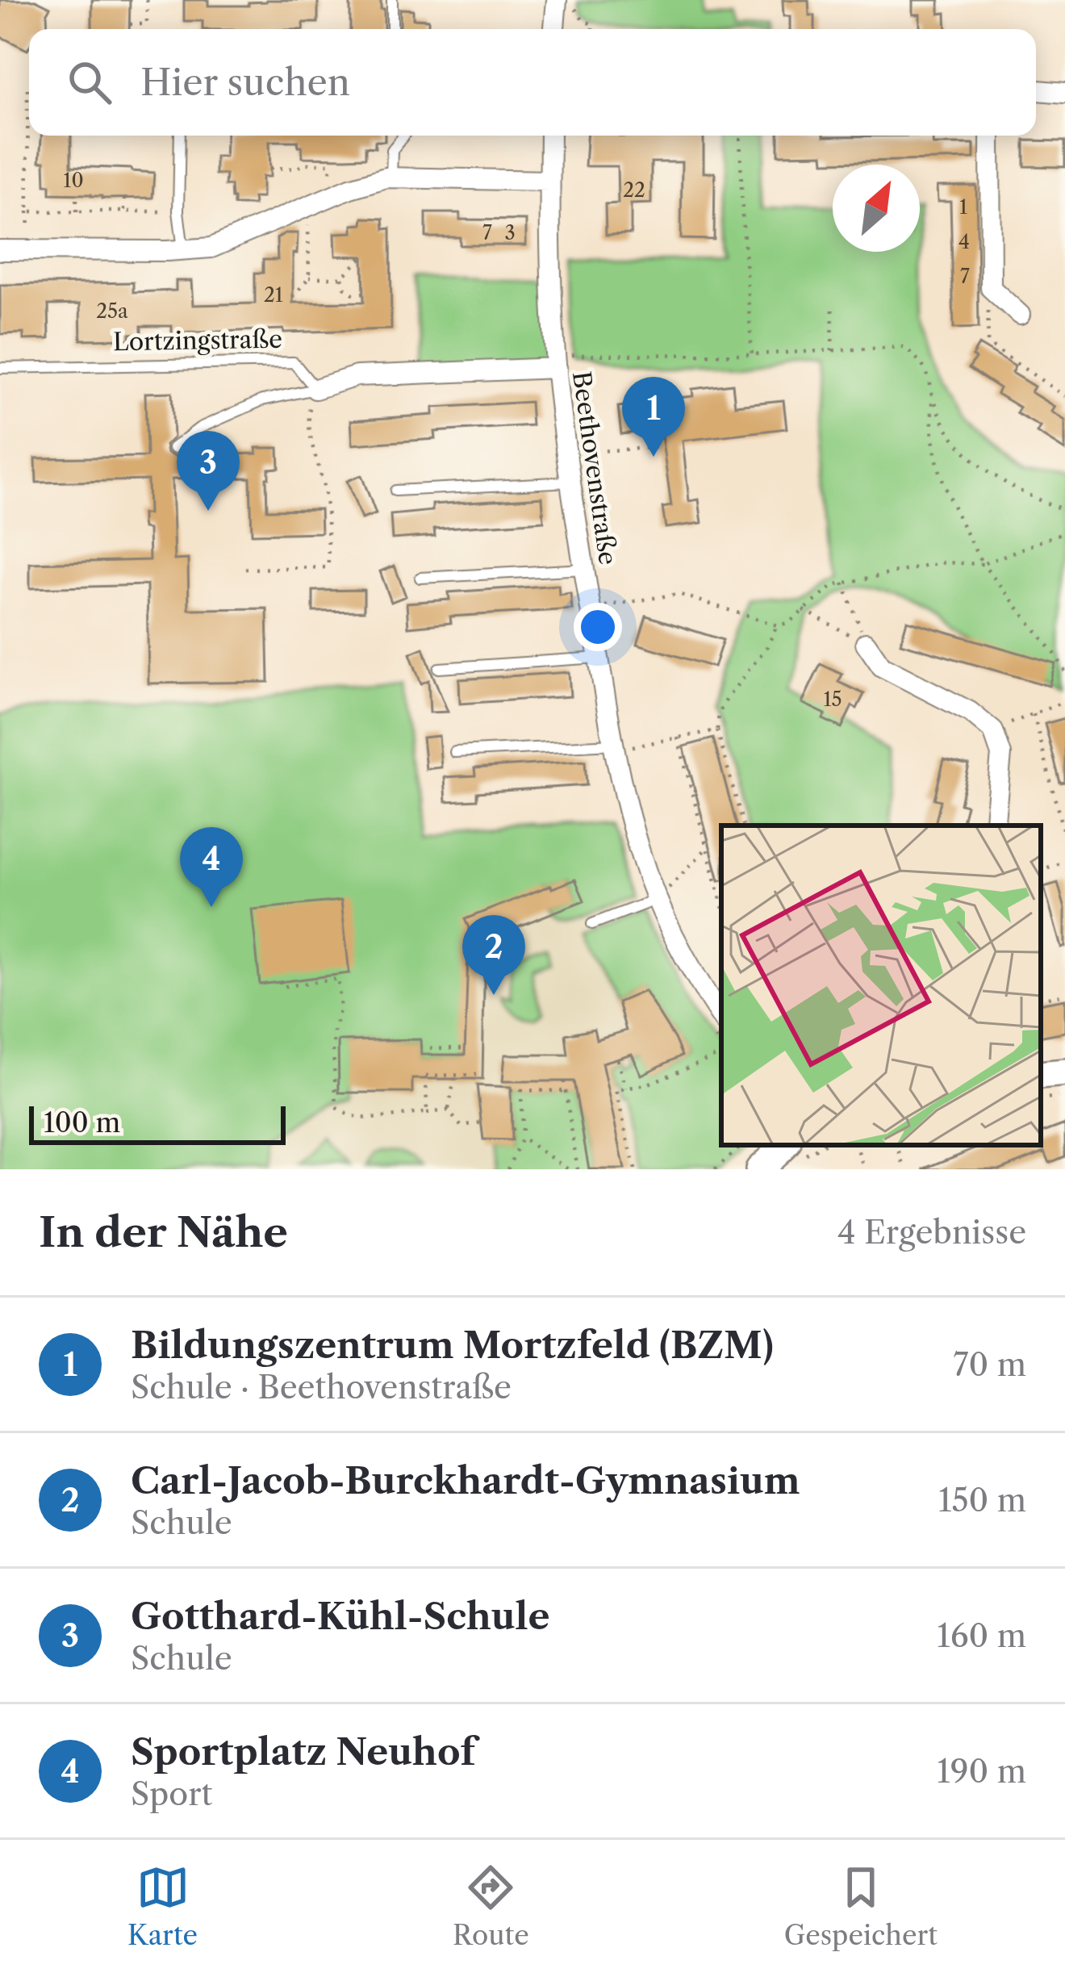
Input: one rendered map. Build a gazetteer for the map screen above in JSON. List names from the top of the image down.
{
  "streets": {
    "street": ["Beethovenstraße"],
    "lane": ["Lortzingstraße"]
  },
  "house_numbers": [
    "10",
    "22",
    "1",
    "7",
    "3",
    "4",
    "7",
    "21",
    "25a",
    "15"
  ],
  "scale_bar": "100 m",
  "north": "top right",
  "page": {
    "search": "Hier suchen",
    "pins": [
      "1",
      "3",
      "4",
      "2"
    ],
    "scale": "100 m",
    "heading": ["In der Nähe", "4 Ergebnisse"],
    "list": [
      {
        "mark": "1",
        "name": "Bildungszentrum Mortzfeld (BZM)",
        "note": "Schule · Beethovenstraße",
        "value": "70 m"
      },
      {
        "mark": "2",
        "name": "Carl-Jacob-Burckhardt-Gymnasium",
        "note": "Schule",
        "value": "150 m"
      },
      {
        "mark": "3",
        "name": "Gotthard-Kühl-Schule",
        "note": "Schule",
        "value": "160 m"
      },
      {
        "mark": "4",
        "name": "Sportplatz Neuhof",
        "note": "Sport",
        "value": "190 m"
      }
    ],
    "nav": ["Karte", "Route", "Gespeichert"]
  }
}
